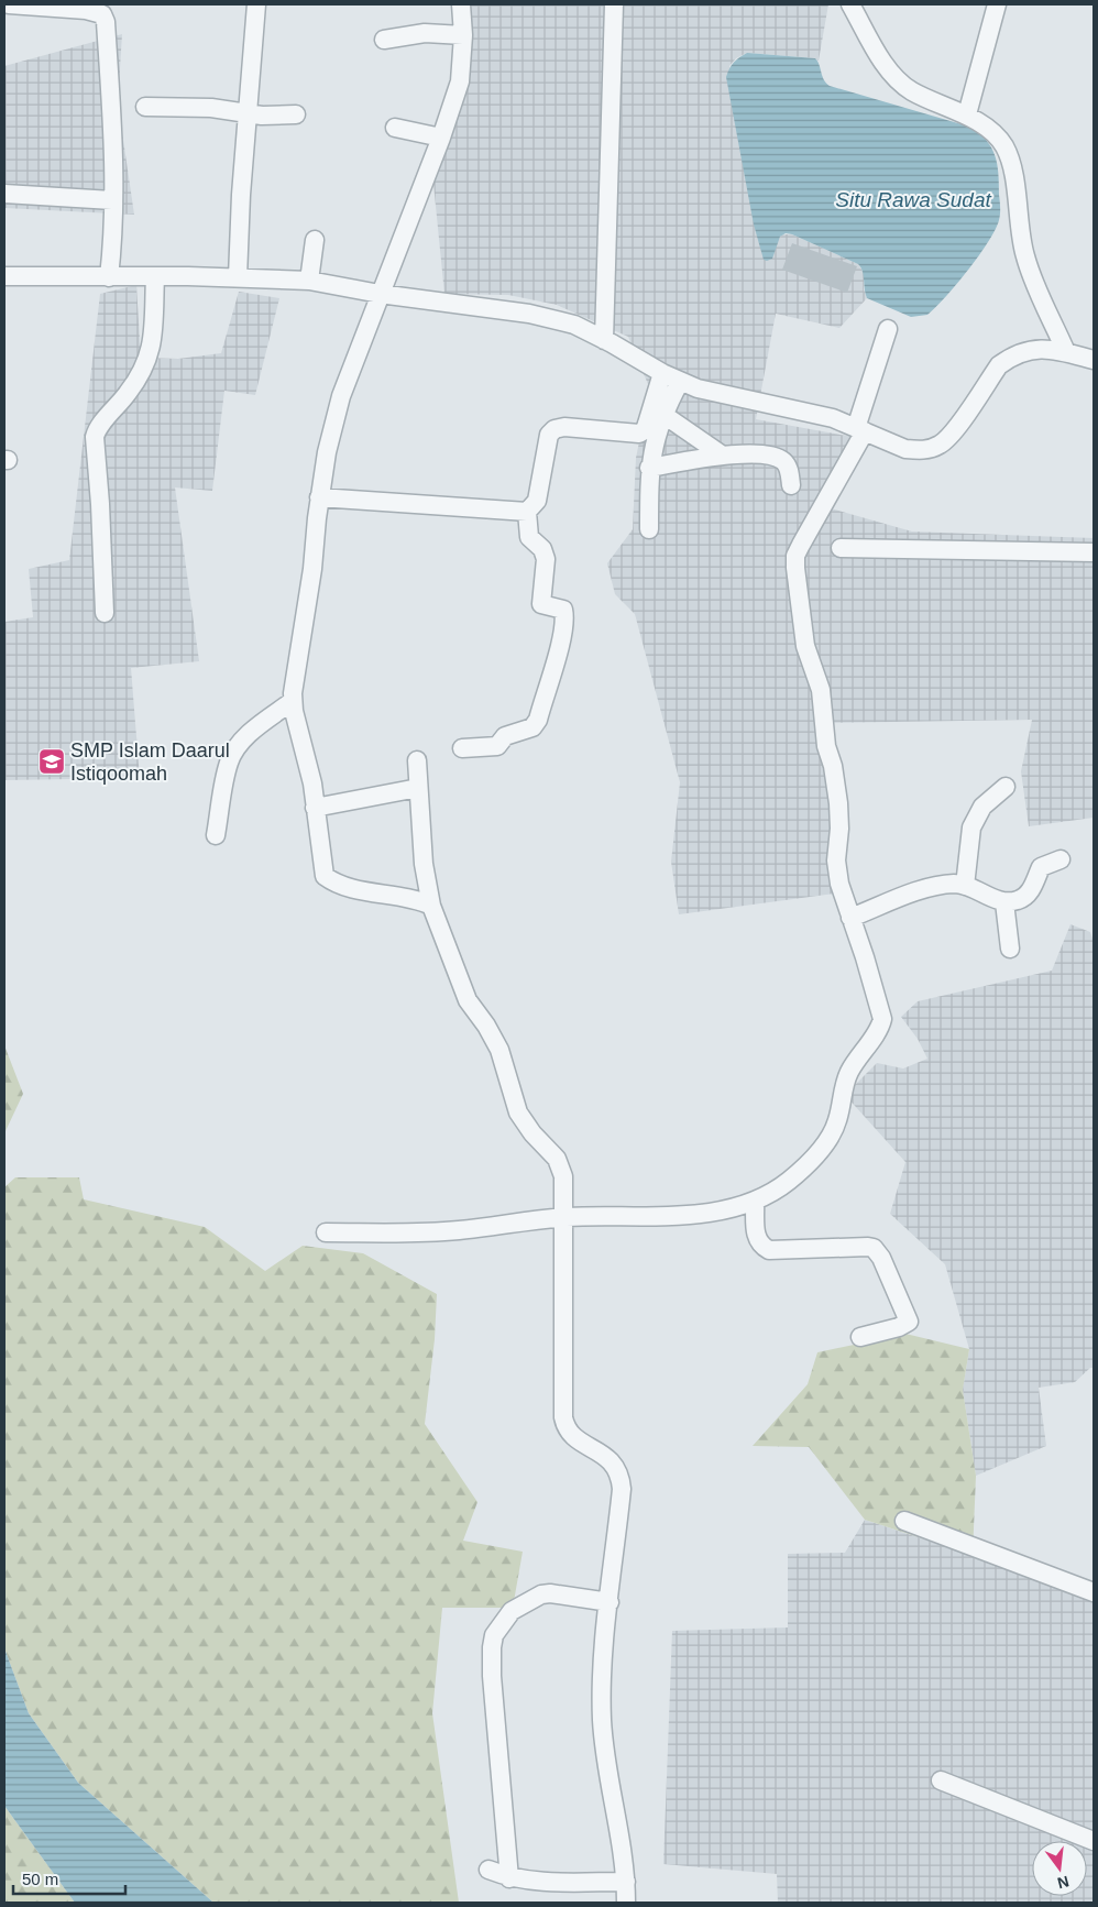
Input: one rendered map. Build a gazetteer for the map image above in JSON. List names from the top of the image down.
{
  "water": ["Situ Rawa Sudat"],
  "places": {
    "school or university": ["SMP Islam Daarul Istiqoomah"]
  },
  "scale_bar": "50 m",
  "north": "bottom"
}
